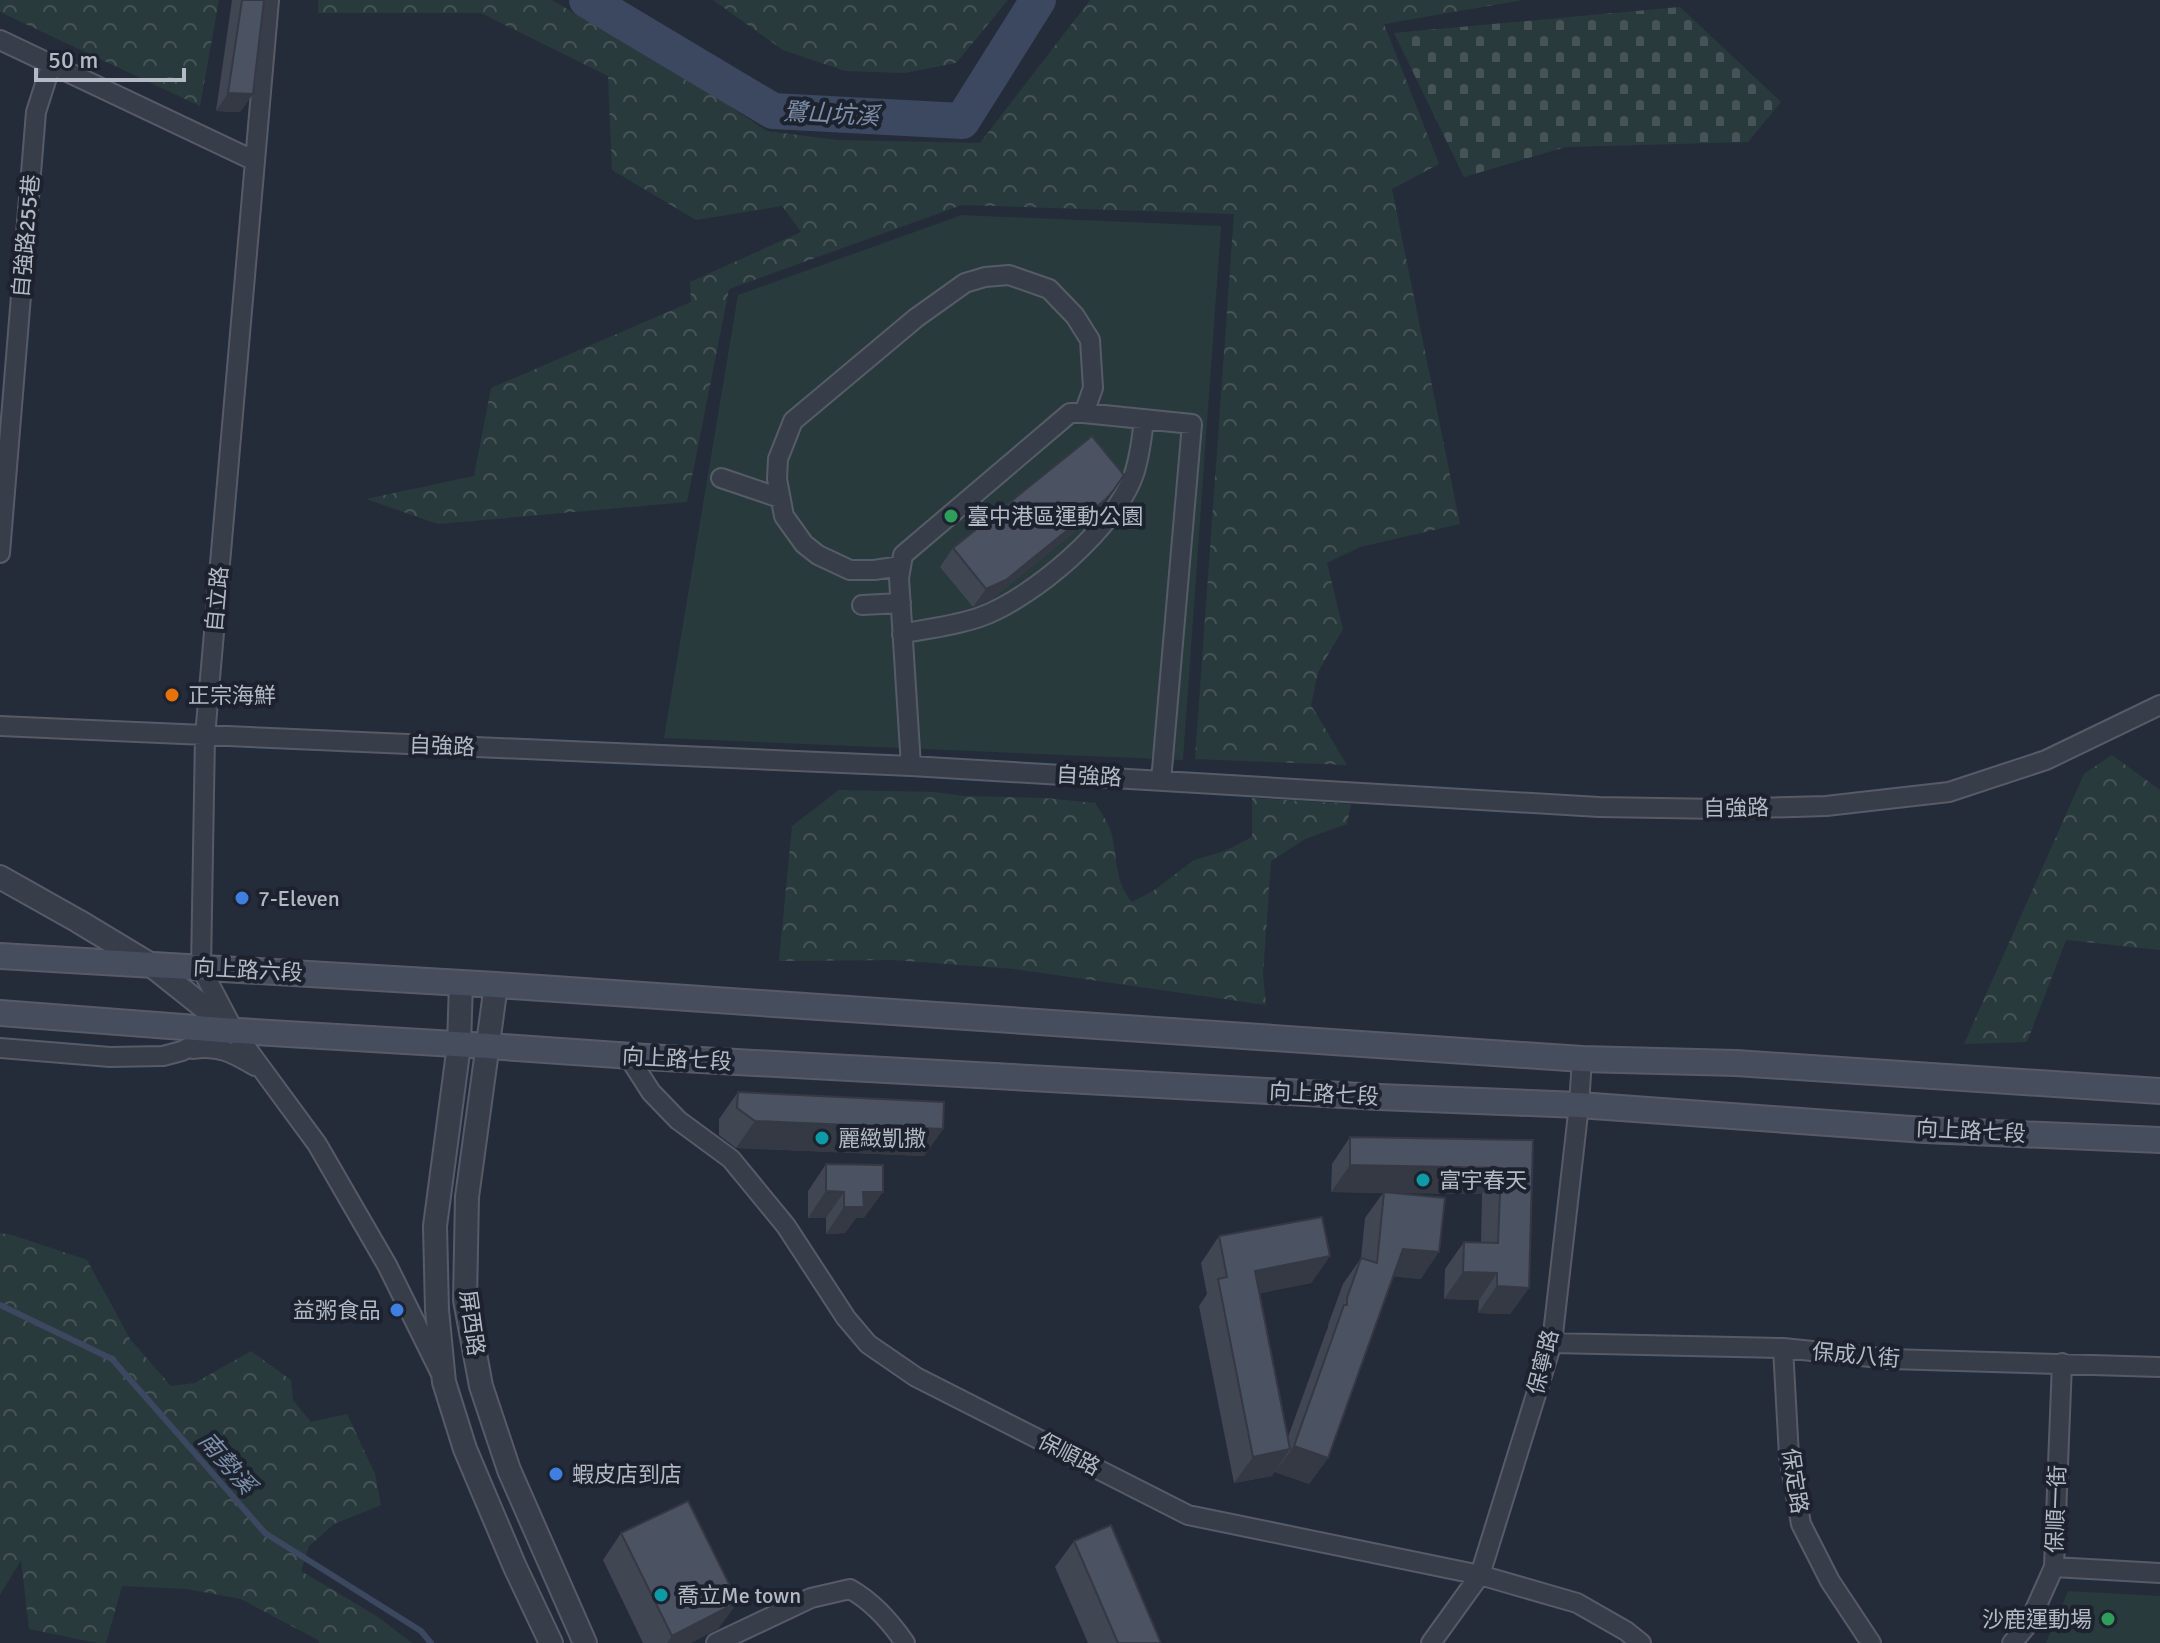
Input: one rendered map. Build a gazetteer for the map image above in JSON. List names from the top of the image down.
{
  "streets": {
    "main road": ["向上路六段", "向上路七段"],
    "street": [
      "自強路255巷",
      "自立路",
      "自強路",
      "屏西路",
      "保成八街",
      "保寧路",
      "保順路",
      "保定路",
      "保順一街"
    ]
  },
  "crossings": [
    ["自立路", "自強路"],
    ["自立路", "向上路六段"],
    ["自立路", "屏西路"],
    ["向上路六段", "屏西路"],
    ["向上路七段", "屏西路"],
    ["向上路七段", "保寧路"],
    ["向上路七段", "保順路"],
    ["保成八街", "保寧路"],
    ["保成八街", "保定路"],
    ["保成八街", "保順一街"],
    ["保寧路", "保順路"]
  ],
  "water": ["鷺山坑溪", "南勢溪"],
  "places": [
    "臺中港區運動公園",
    "正宗海鮮",
    "7-Eleven",
    "麗緻凱撒",
    "富宇春天",
    "益粥食品",
    "蝦皮店到店",
    "喬立Me town",
    "沙鹿運動場"
  ],
  "scale_bar": "50 m"
}
